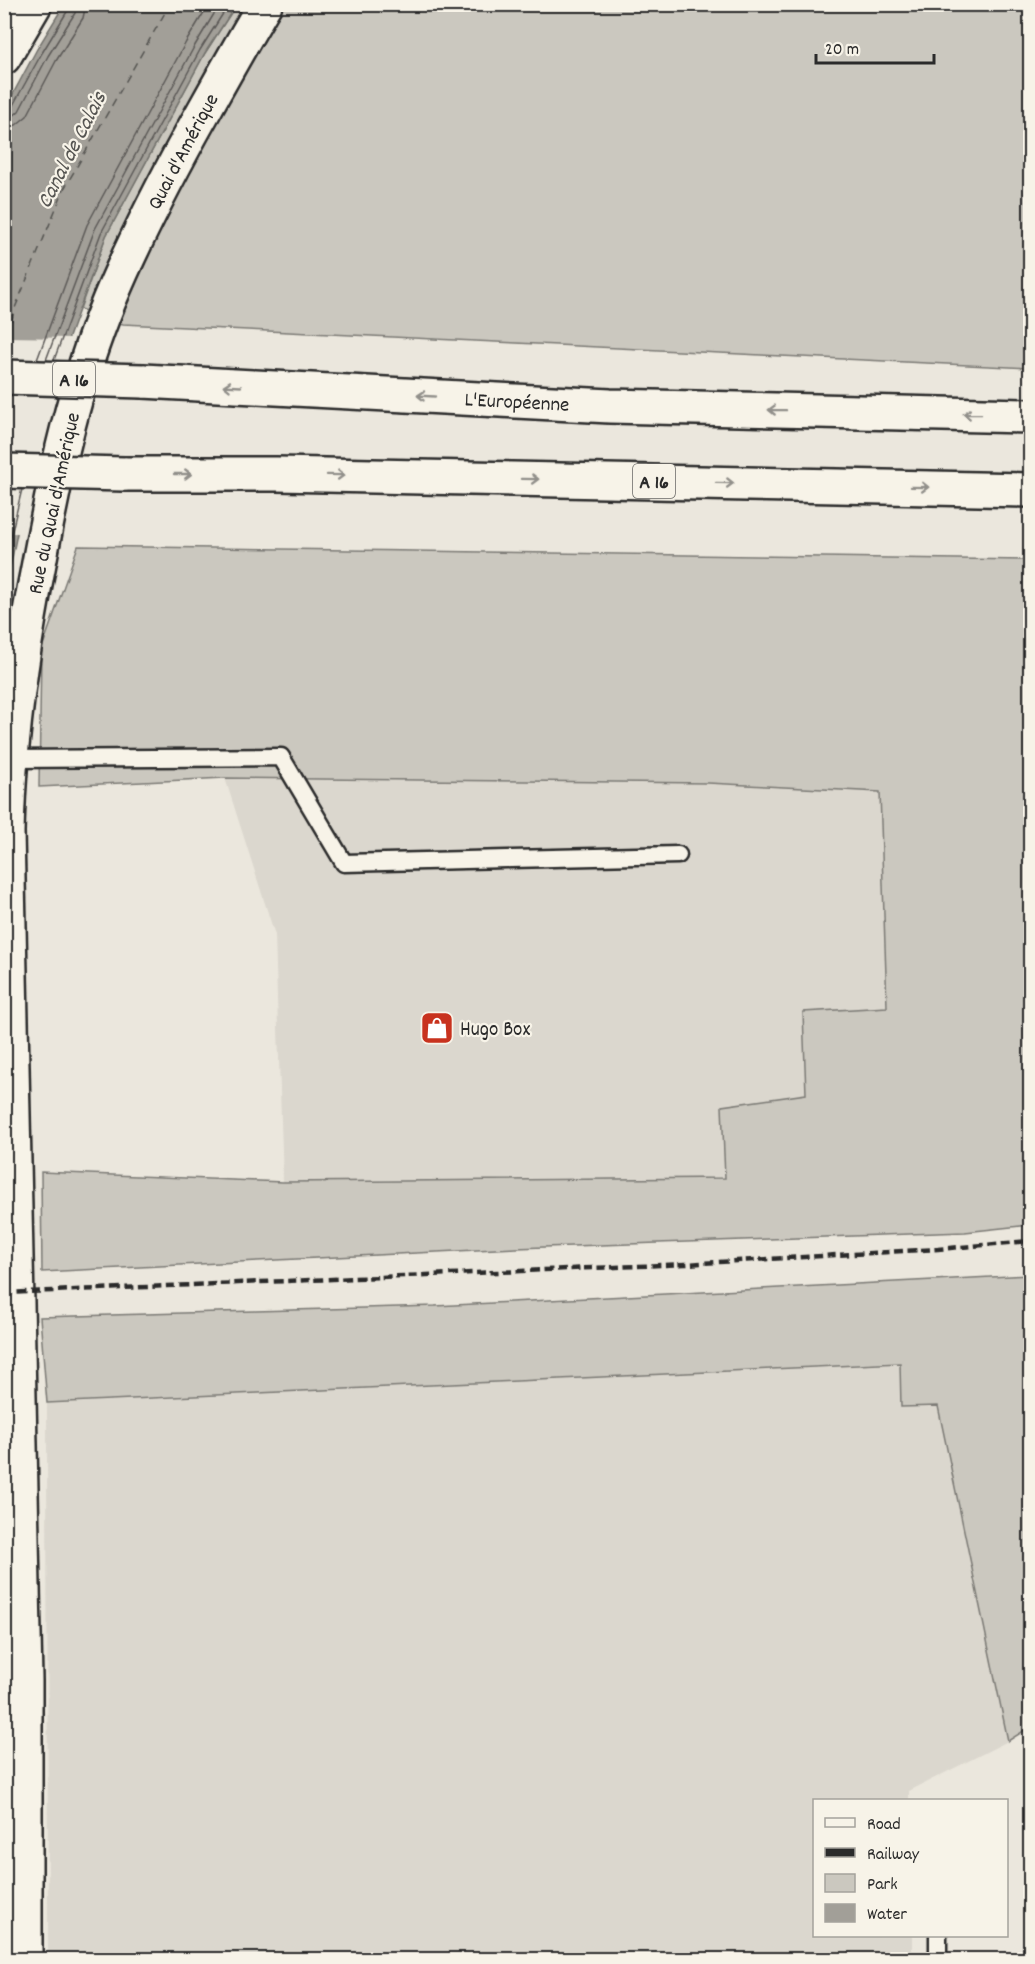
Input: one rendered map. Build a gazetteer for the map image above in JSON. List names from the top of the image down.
{
  "streets": {
    "main road": [
      "Quai d'Amérique",
      "A 16",
      "L'Européenne",
      "Rue du Quai d'Amérique"
    ]
  },
  "crossings": [
    ["Quai d'Amérique", "Rue du Quai d'Amérique"]
  ],
  "water": ["Canal de Calais"],
  "places": {
    "shop": ["Hugo Box"]
  },
  "legend": [
    "Road",
    "Railway",
    "Park",
    "Water"
  ],
  "scale_bar": "20 m"
}
